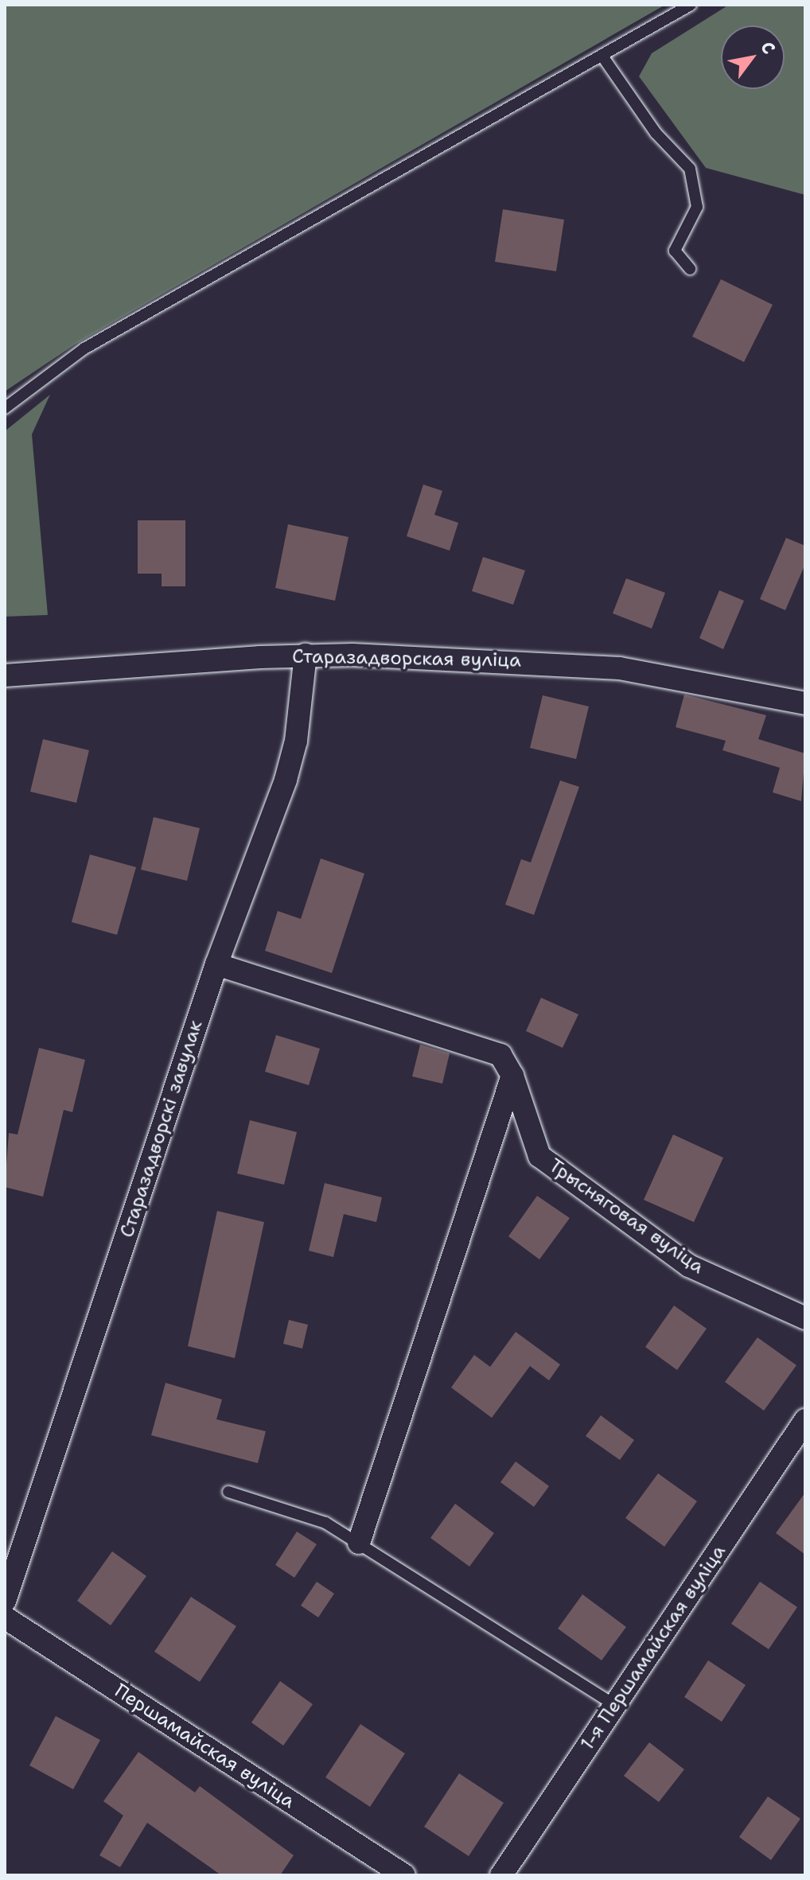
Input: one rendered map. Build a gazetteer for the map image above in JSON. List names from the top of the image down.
{
  "streets": {
    "street": [
      "Старазадворская вуліца",
      "Старазадворскі завулак",
      "Трысняговая вуліца",
      "1-я Першамайская вуліца",
      "Першамайская вуліца"
    ]
  },
  "crossings": [
    ["Старазадворская вуліца", "Старазадворскі завулак"],
    ["Старазадворскі завулак", "Трысняговая вуліца"]
  ],
  "north": "top right"
}
